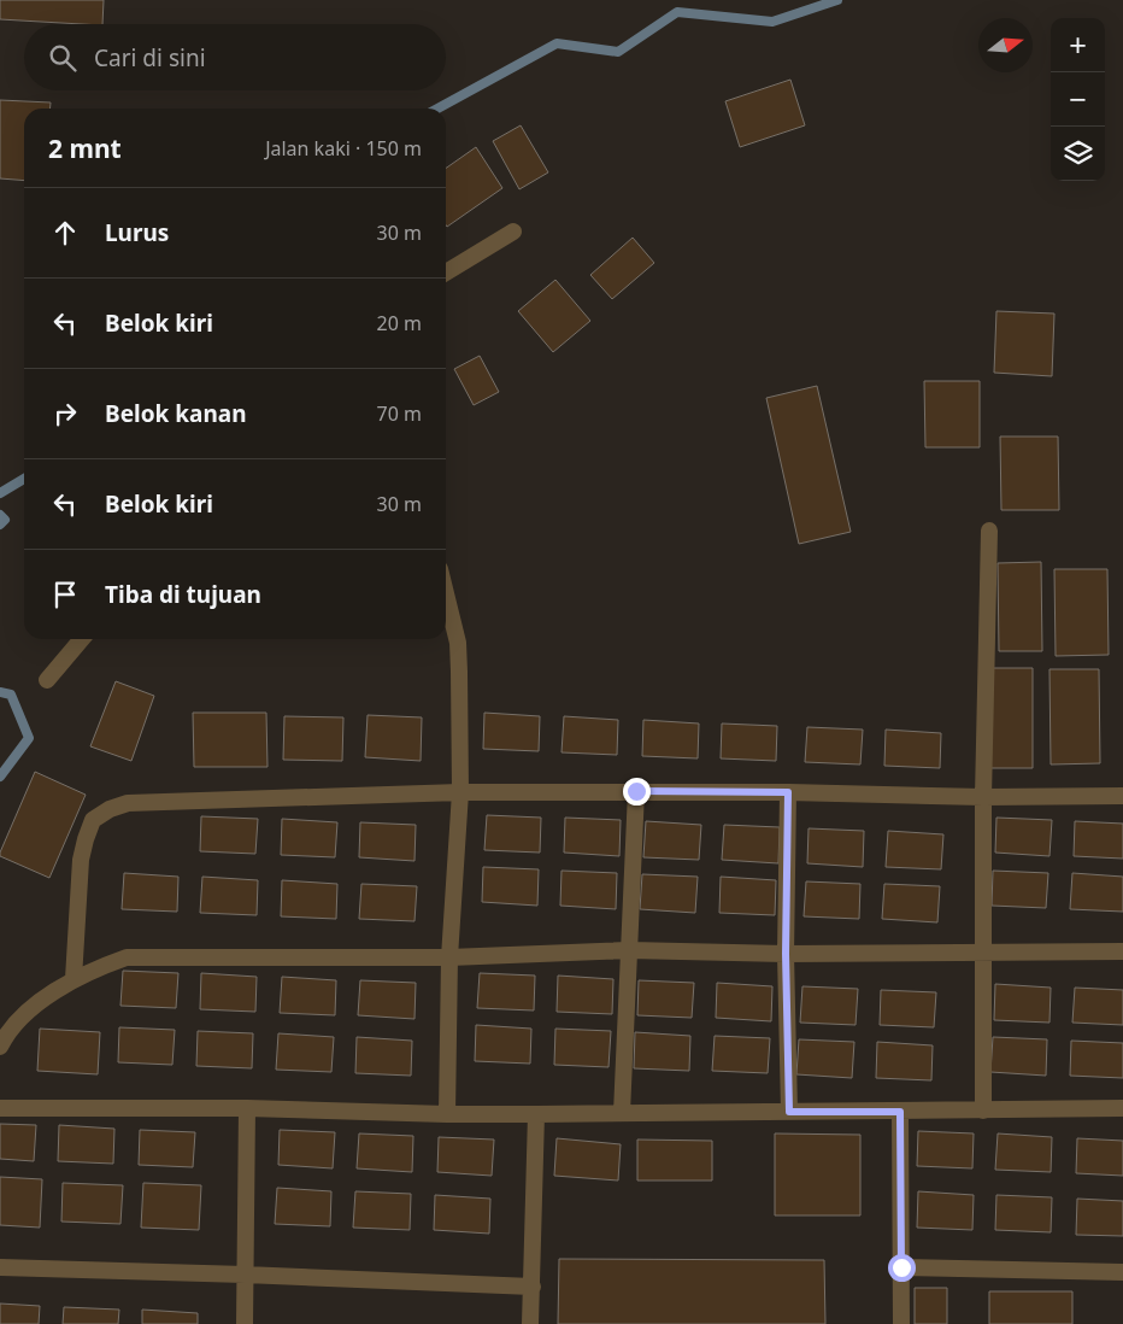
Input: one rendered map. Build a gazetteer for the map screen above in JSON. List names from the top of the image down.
{
  "north": "right",
  "page": {
    "map_buttons": ["+", "−"],
    "search": "Cari di sini",
    "heading": ["2 mnt", "Jalan kaki · 150 m"],
    "list": [
      ["Lurus", "30 m"],
      ["Belok kiri", "20 m"],
      ["Belok kanan", "70 m"],
      ["Belok kiri", "30 m"],
      "Tiba di tujuan"
    ]
  }
}
